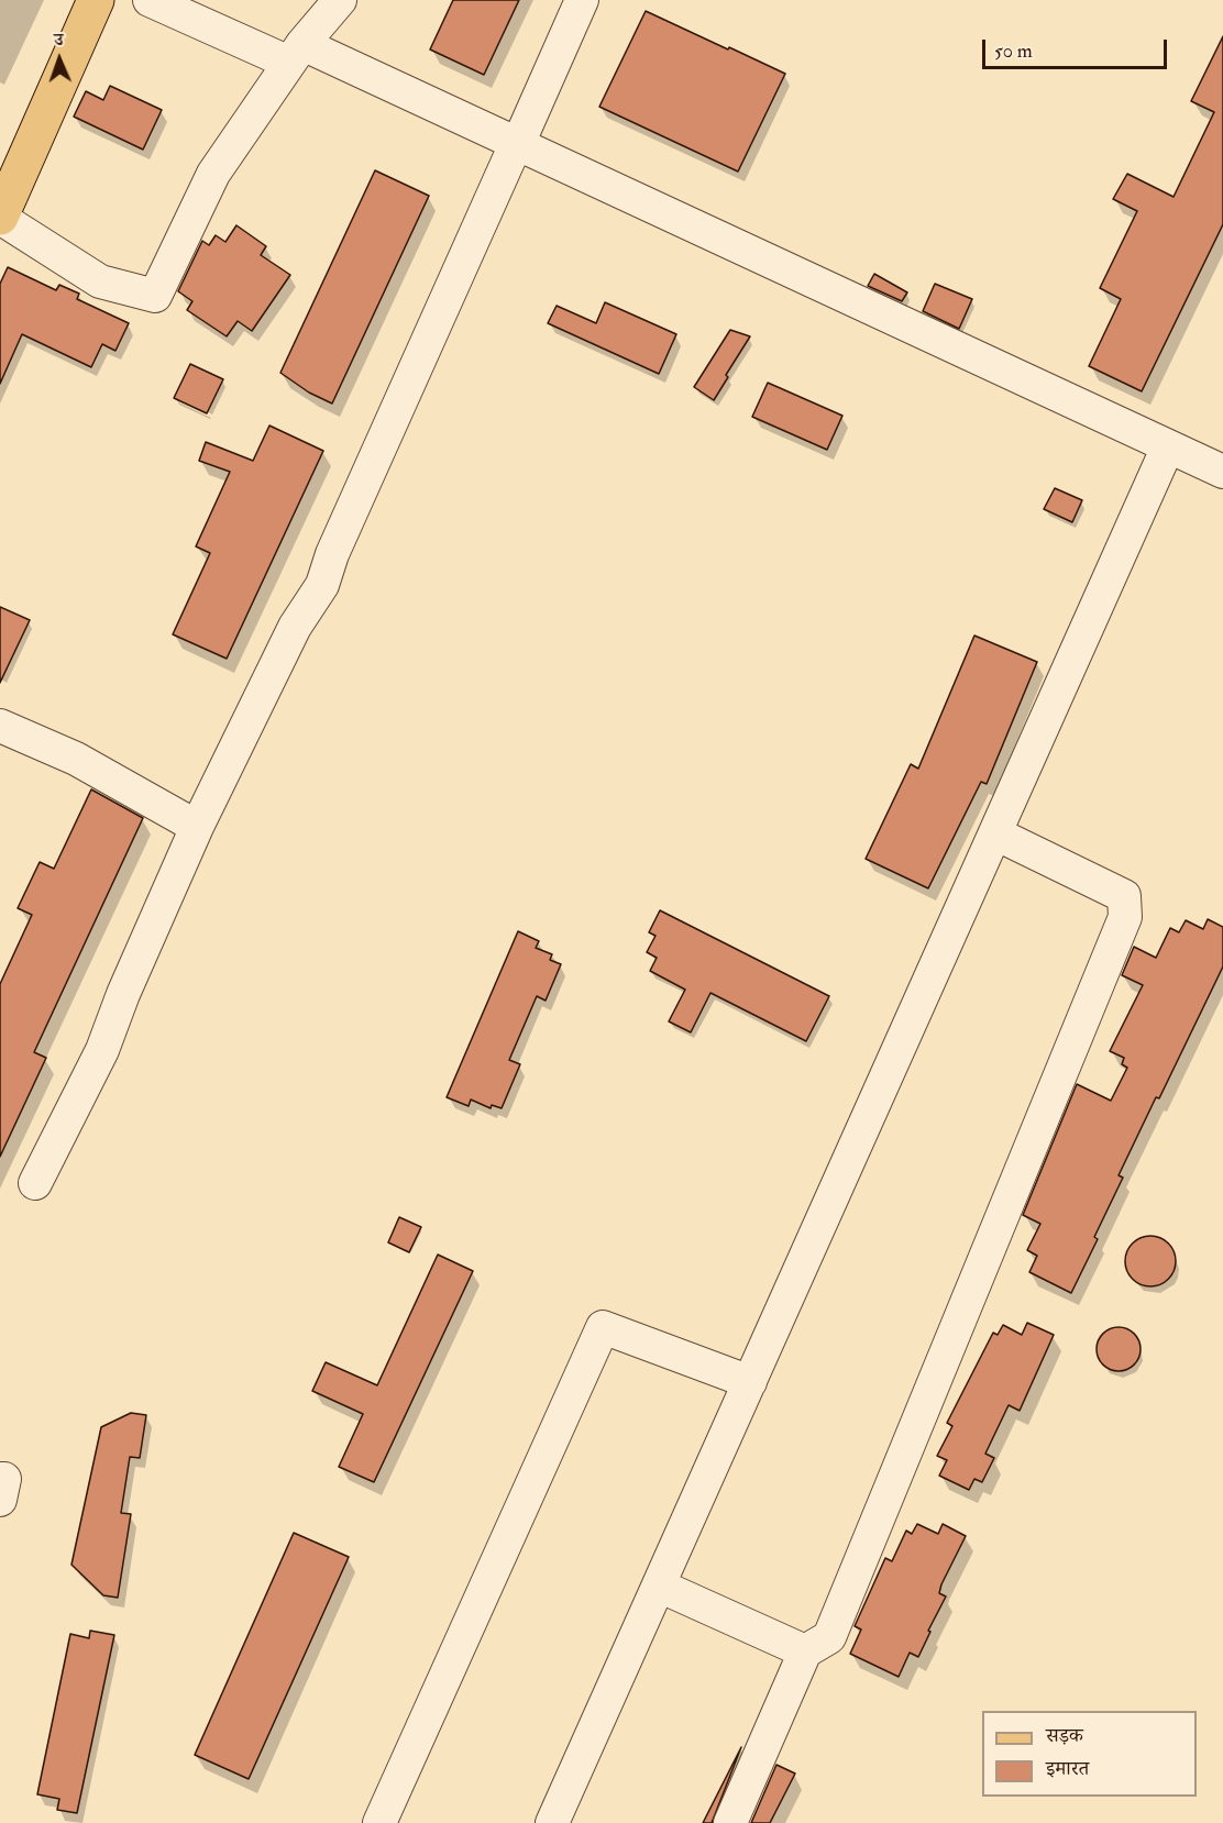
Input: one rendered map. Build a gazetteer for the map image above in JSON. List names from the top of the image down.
{
  "legend": ["सड़क", "इमारत"],
  "scale_bar": "50 m",
  "north": "top"
}
